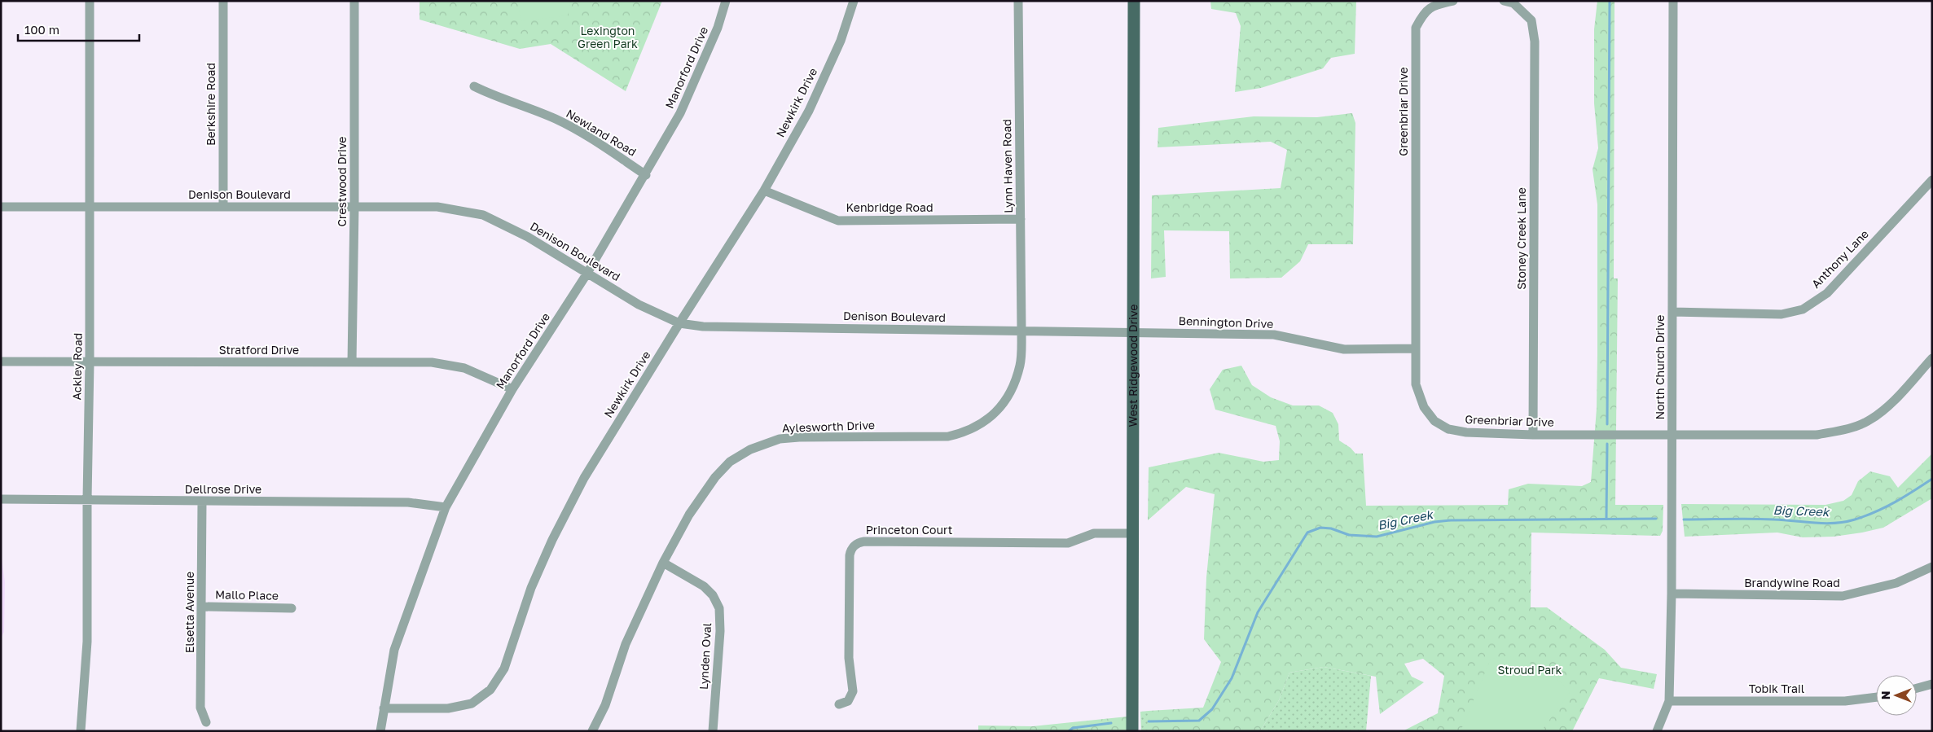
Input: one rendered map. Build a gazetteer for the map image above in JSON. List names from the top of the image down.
{
  "streets": {
    "main road": ["West Ridgewood Drive"],
    "street": [
      "Manorford Drive",
      "Newkirk Drive",
      "Berkshire Road",
      "Greenbriar Drive",
      "Newland Road",
      "Lynn Haven Road",
      "Crestwood Drive",
      "Denison Boulevard",
      "Kenbridge Road",
      "Stoney Creek Lane",
      "Anthony Lane",
      "Bennington Drive",
      "Stratford Drive",
      "Ackley Road",
      "North Church Drive",
      "Aylesworth Drive",
      "Dellrose Drive",
      "Princeton Court",
      "Brandywine Road",
      "Mallo Place",
      "Elsetta Avenue",
      "Lynden Oval",
      "Tobik Trail"
    ]
  },
  "crossings": [
    ["Manorford Drive", "Newkirk Drive"],
    ["Manorford Drive", "Newland Road"],
    ["Manorford Drive", "Denison Boulevard"],
    ["Manorford Drive", "Stratford Drive"],
    ["Manorford Drive", "Dellrose Drive"],
    ["Newkirk Drive", "Denison Boulevard"],
    ["Newkirk Drive", "Kenbridge Road"],
    ["Berkshire Road", "Denison Boulevard"],
    ["Greenbriar Drive", "Stoney Creek Lane"],
    ["Greenbriar Drive", "Bennington Drive"],
    ["Greenbriar Drive", "North Church Drive"],
    ["Lynn Haven Road", "Denison Boulevard"],
    ["Lynn Haven Road", "Kenbridge Road"],
    ["Lynn Haven Road", "Aylesworth Drive"],
    ["Crestwood Drive", "Denison Boulevard"],
    ["Crestwood Drive", "Stratford Drive"],
    ["Denison Boulevard", "Bennington Drive"],
    ["Denison Boulevard", "West Ridgewood Drive"],
    ["Denison Boulevard", "Ackley Road"],
    ["Denison Boulevard", "Aylesworth Drive"],
    ["Anthony Lane", "North Church Drive"],
    ["Bennington Drive", "West Ridgewood Drive"],
    ["Stratford Drive", "Ackley Road"],
    ["West Ridgewood Drive", "Princeton Court"],
    ["Ackley Road", "Dellrose Drive"],
    ["North Church Drive", "Brandywine Road"],
    ["North Church Drive", "Tobik Trail"],
    ["Aylesworth Drive", "Lynden Oval"],
    ["Dellrose Drive", "Elsetta Avenue"],
    ["Mallo Place", "Elsetta Avenue"]
  ],
  "water": ["Big Creek"],
  "parks": ["Lexington Green Park", "Stroud Park"],
  "scale_bar": "100 m",
  "north": "left"
}
